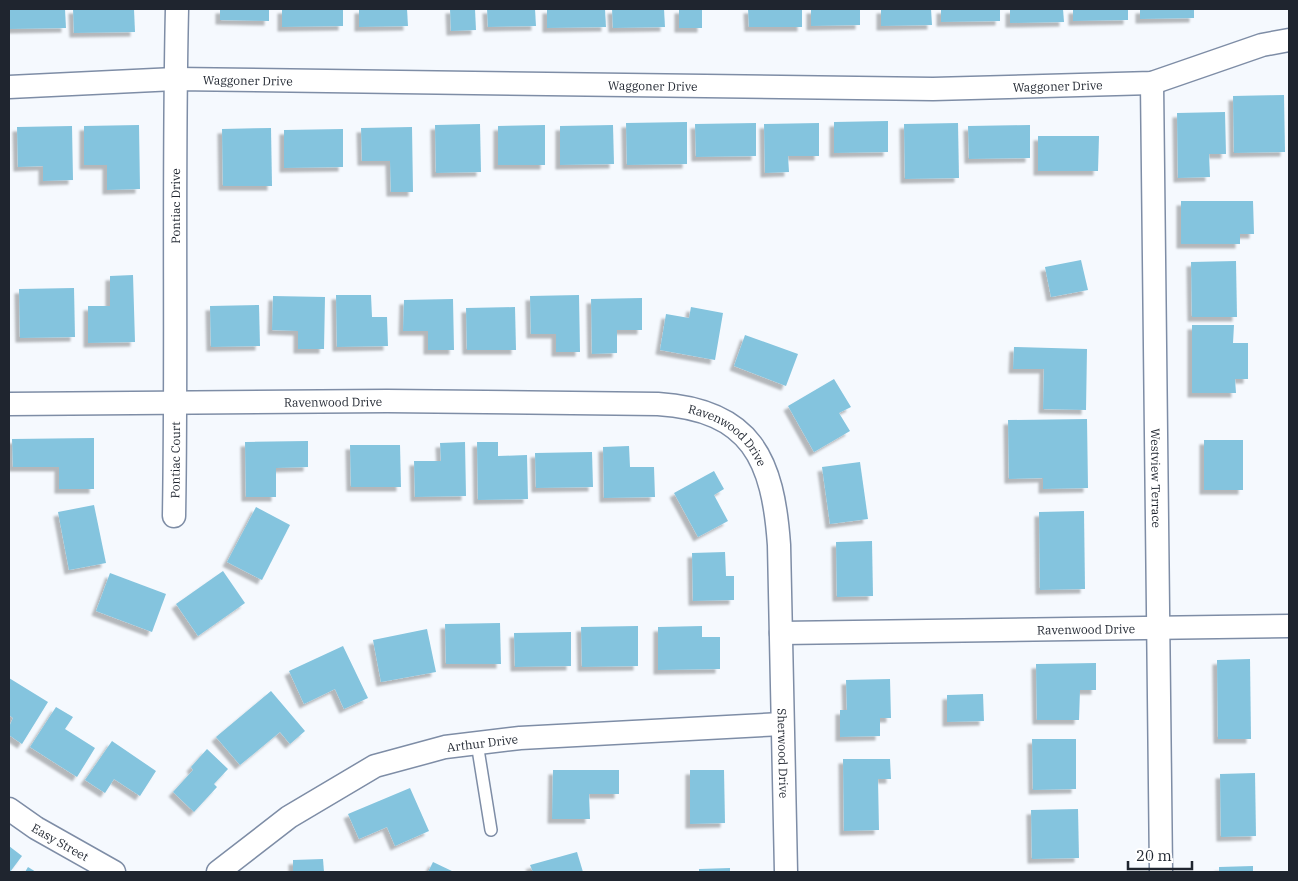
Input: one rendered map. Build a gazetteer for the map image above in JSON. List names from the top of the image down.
{
  "streets": {
    "street": [
      "Waggoner Drive",
      "Pontiac Drive",
      "Ravenwood Drive",
      "Pontiac Court",
      "Westview Terrace",
      "Arthur Drive",
      "Sherwood Drive",
      "Easy Street"
    ]
  },
  "crossings": [
    ["Waggoner Drive", "Pontiac Drive"],
    ["Waggoner Drive", "Westview Terrace"],
    ["Pontiac Drive", "Ravenwood Drive"],
    ["Pontiac Drive", "Pontiac Court"],
    ["Ravenwood Drive", "Pontiac Court"],
    ["Ravenwood Drive", "Westview Terrace"],
    ["Ravenwood Drive", "Sherwood Drive"],
    ["Arthur Drive", "Sherwood Drive"]
  ],
  "scale_bar": "20 m"
}
